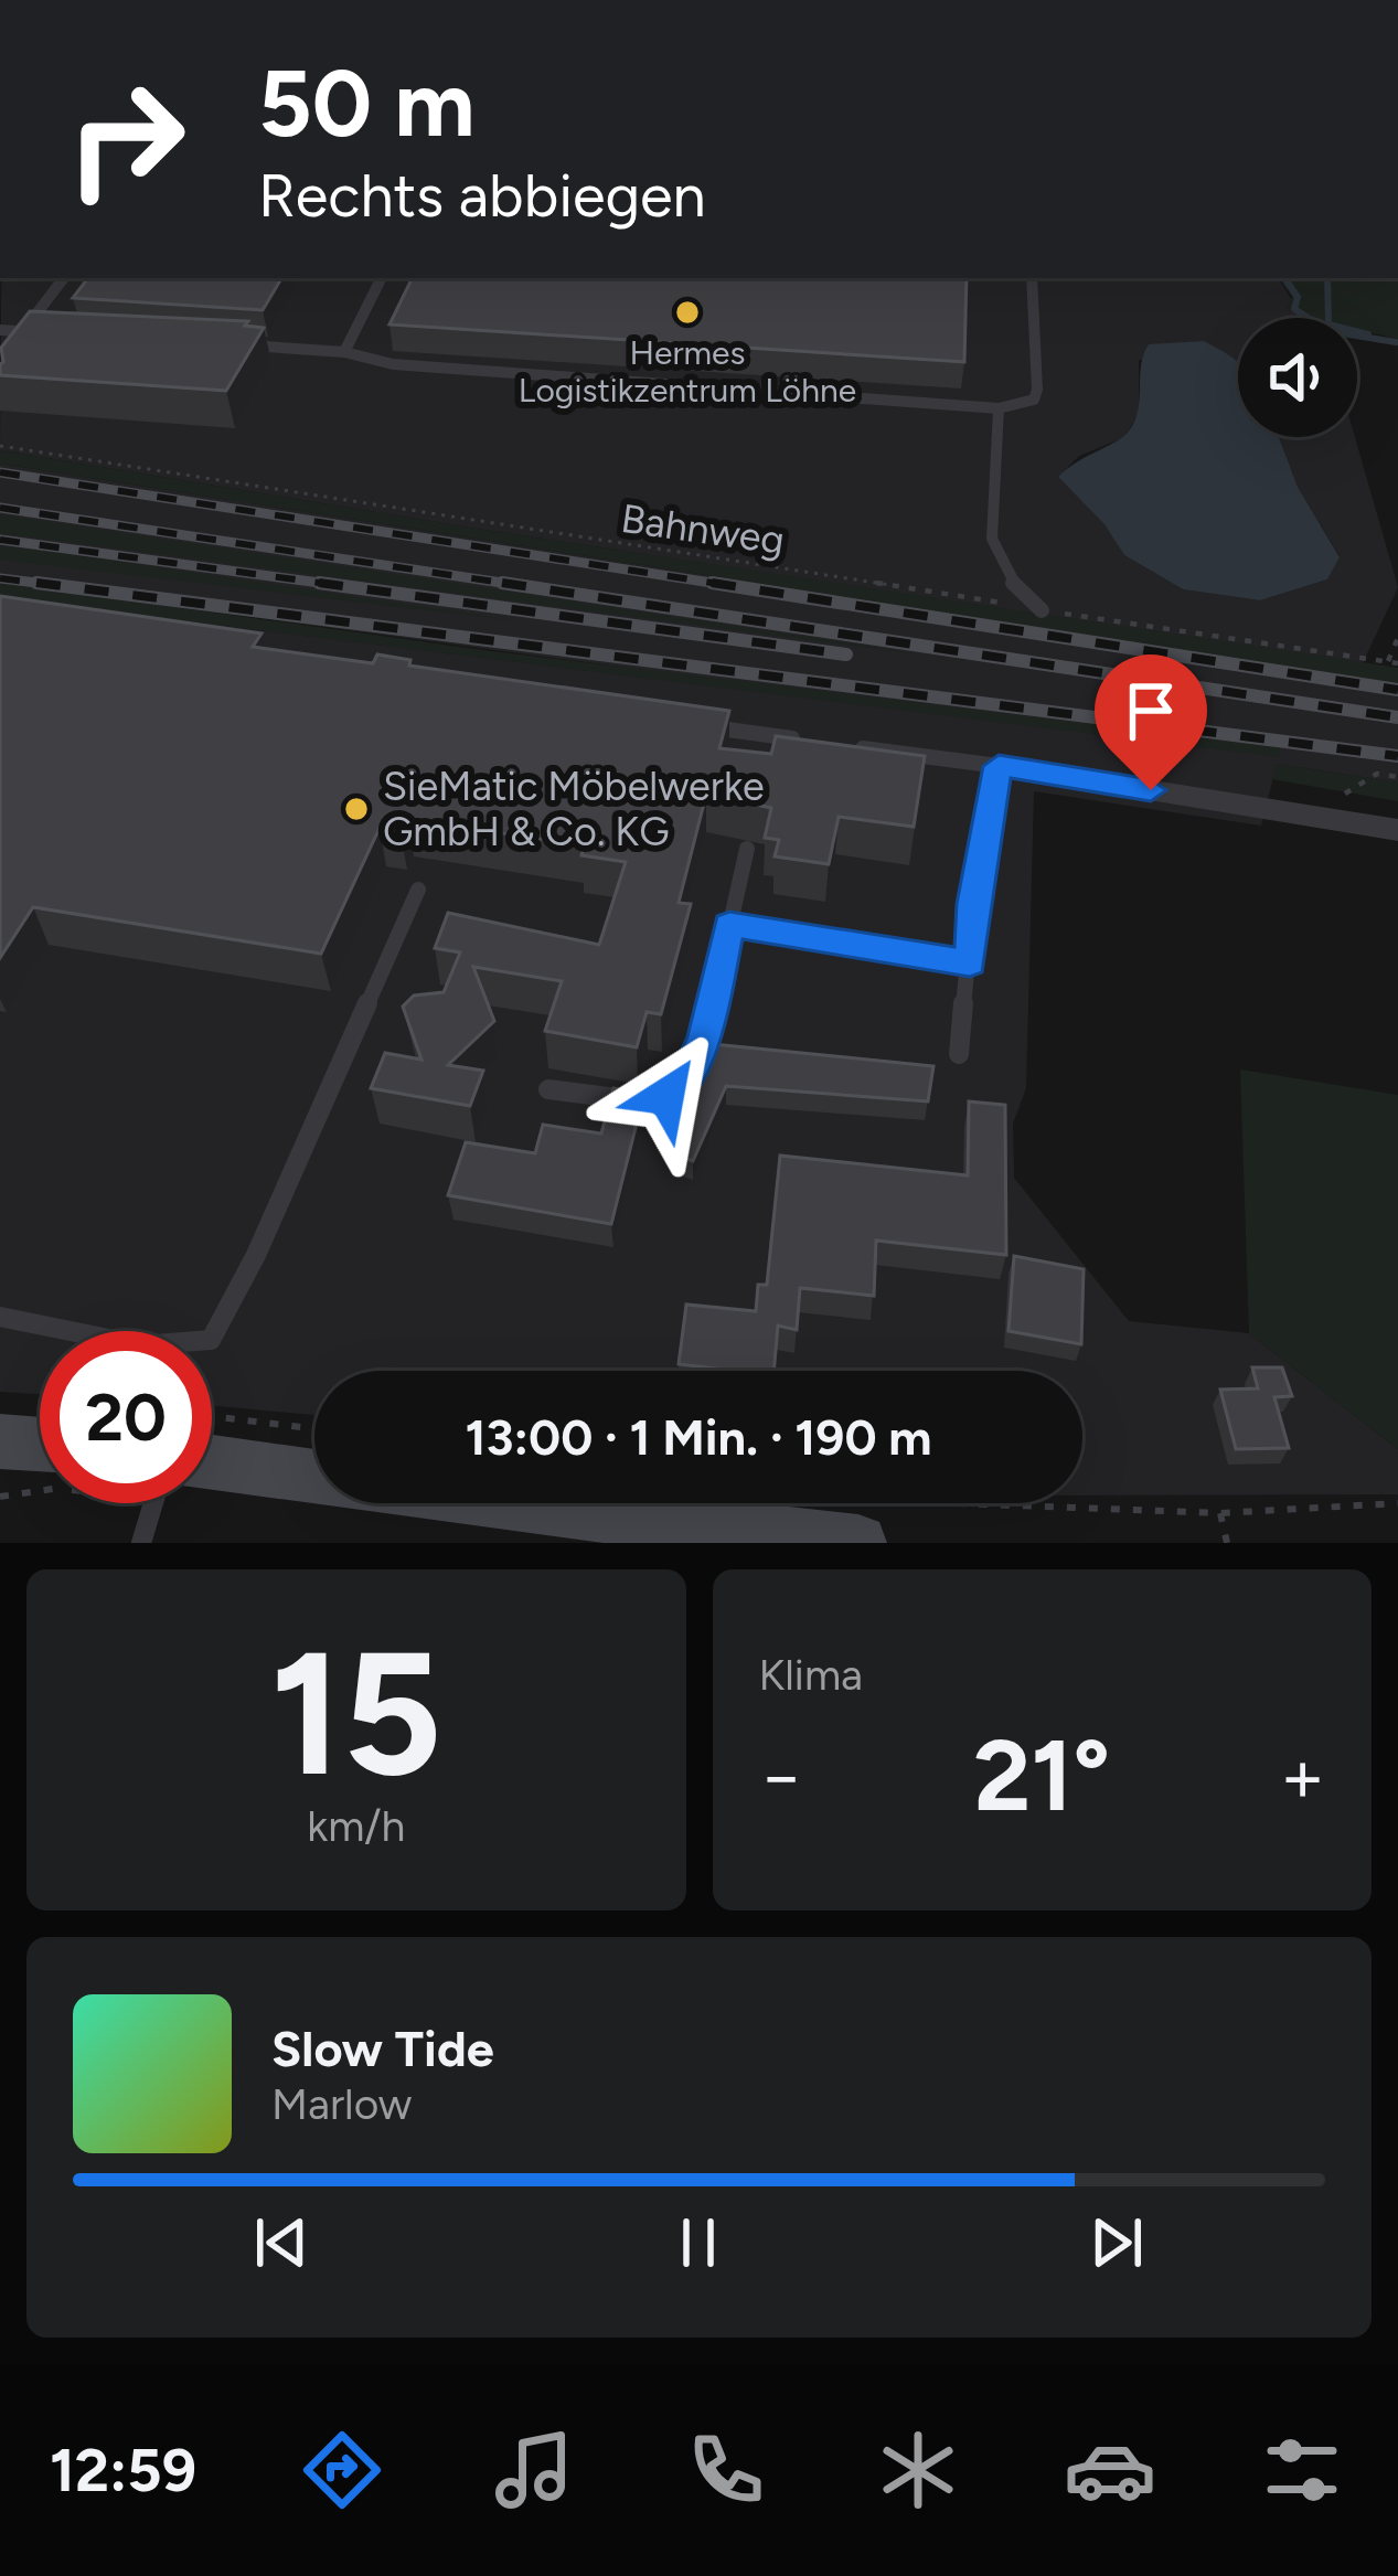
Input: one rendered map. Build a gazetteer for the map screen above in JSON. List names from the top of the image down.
{
  "streets": {
    "path": ["Bahnweg"]
  },
  "places": ["Hermes Logistikzentrum Löhne", "SieMatic Möbelwerke GmbH & Co. KG"],
  "page": {
    "turn": ["50 m", "Rechts abbiegen"],
    "limit": "20",
    "trip": "13:00 · 1 Min. · 190 m",
    "tile": [
      ["15", "km/h"],
      "Klima"
    ],
    "heat": ["−", "21°", "+"],
    "song": ["Slow Tide", "Marlow"],
    "tabs": "12:59"
  }
}
